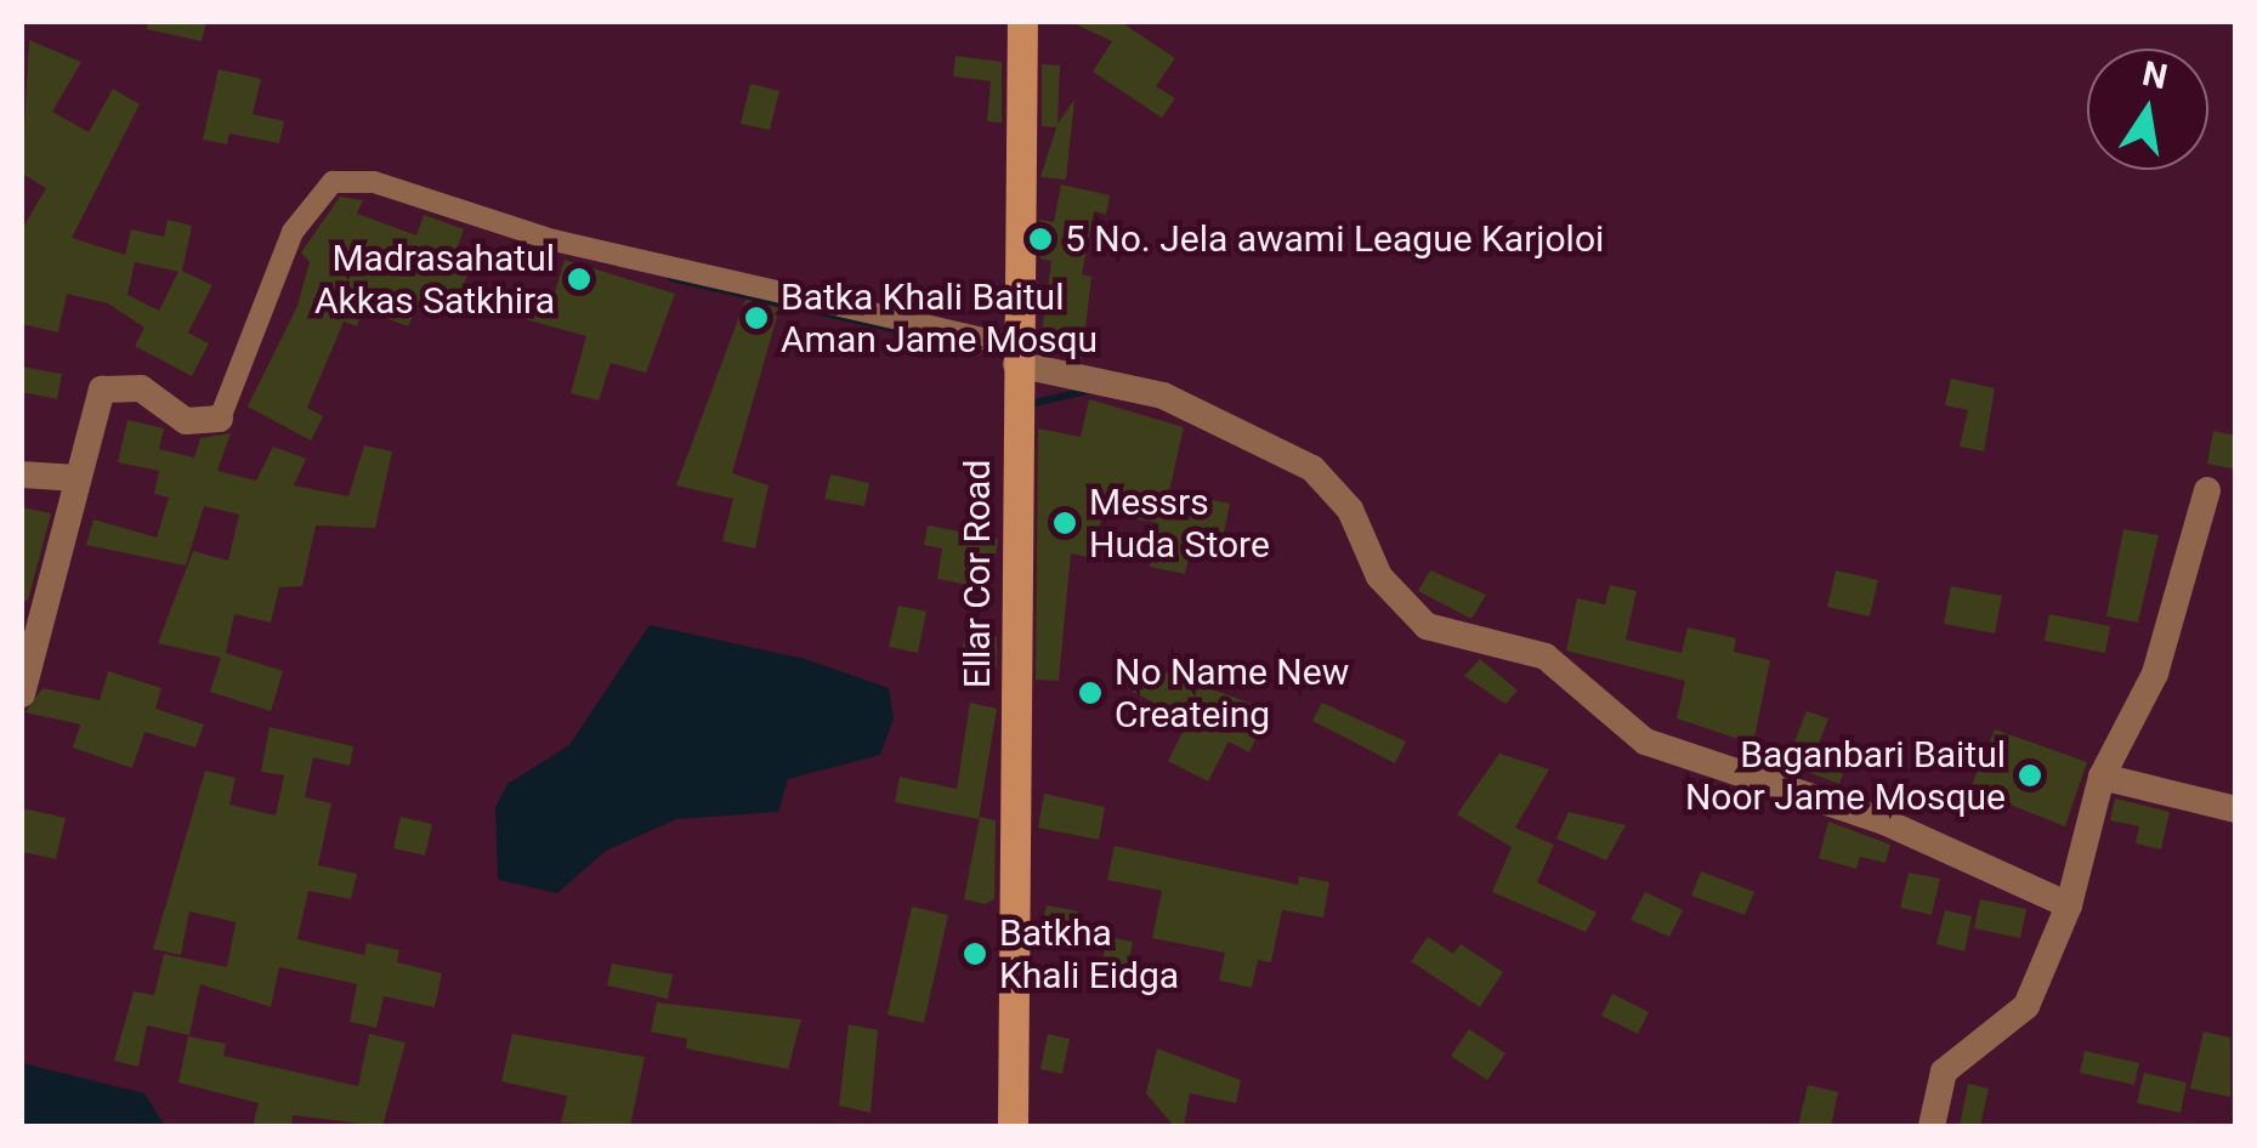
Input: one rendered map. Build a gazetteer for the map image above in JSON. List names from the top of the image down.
{
  "streets": {
    "main road": ["Ellar Cor Road"]
  },
  "places": [
    "5 No. Jela awami League Karjoloi",
    "Madrasahatul Akkas Satkhira",
    "Batka Khali Baitul Aman Jame Mosqu",
    "Messrs Huda Store",
    "No Name New Createing",
    "Baganbari Baitul Noor Jame Mosque",
    "Batkha Khali Eidga"
  ],
  "north": "top"
}
